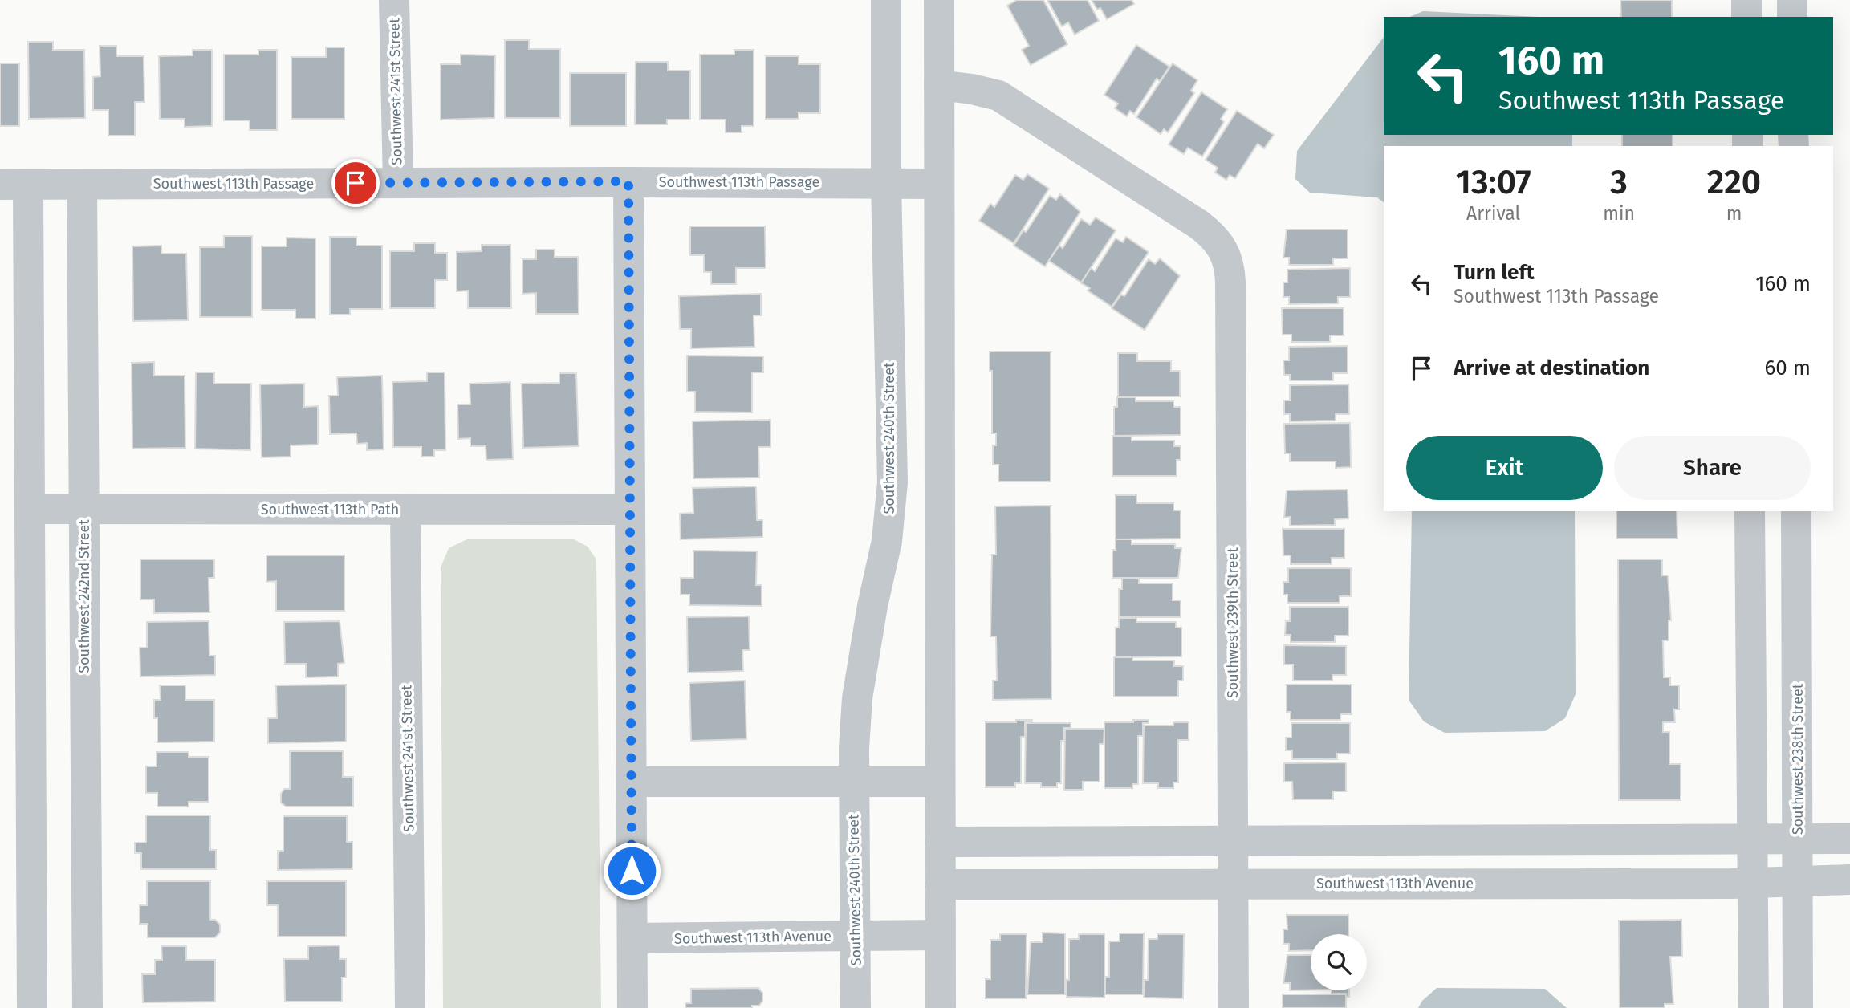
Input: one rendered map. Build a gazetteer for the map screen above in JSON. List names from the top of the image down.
{
  "streets": {
    "street": [
      "Southwest 241st Street",
      "Southwest 113th Passage",
      "Southwest 240th Street",
      "Southwest 113th Path",
      "Southwest 242nd Street",
      "Southwest 239th Street",
      "Southwest 238th Street",
      "Southwest 113th Avenue"
    ]
  },
  "crossings": [
    ["Southwest 241st Street", "Southwest 113th Passage"],
    ["Southwest 241st Street", "Southwest 113th Path"],
    ["Southwest 113th Passage", "Southwest 240th Street"],
    ["Southwest 113th Passage", "Southwest 242nd Street"],
    ["Southwest 240th Street", "Southwest 113th Avenue"],
    ["Southwest 113th Path", "Southwest 242nd Street"],
    ["Southwest 239th Street", "Southwest 113th Avenue"],
    ["Southwest 238th Street", "Southwest 113th Avenue"]
  ],
  "page": {
    "turn": ["160 m", "Southwest 113th Passage"],
    "eta": [
      "13:07",
      "Arrival",
      "3",
      "min",
      "220",
      "m"
    ],
    "list": [
      {
        "name": "Turn left",
        "note": "Southwest 113th Passage",
        "value": "160 m"
      },
      {
        "name": "Arrive at destination",
        "value": "60 m"
      }
    ],
    "buttons": ["Exit", "Share"]
  }
}
